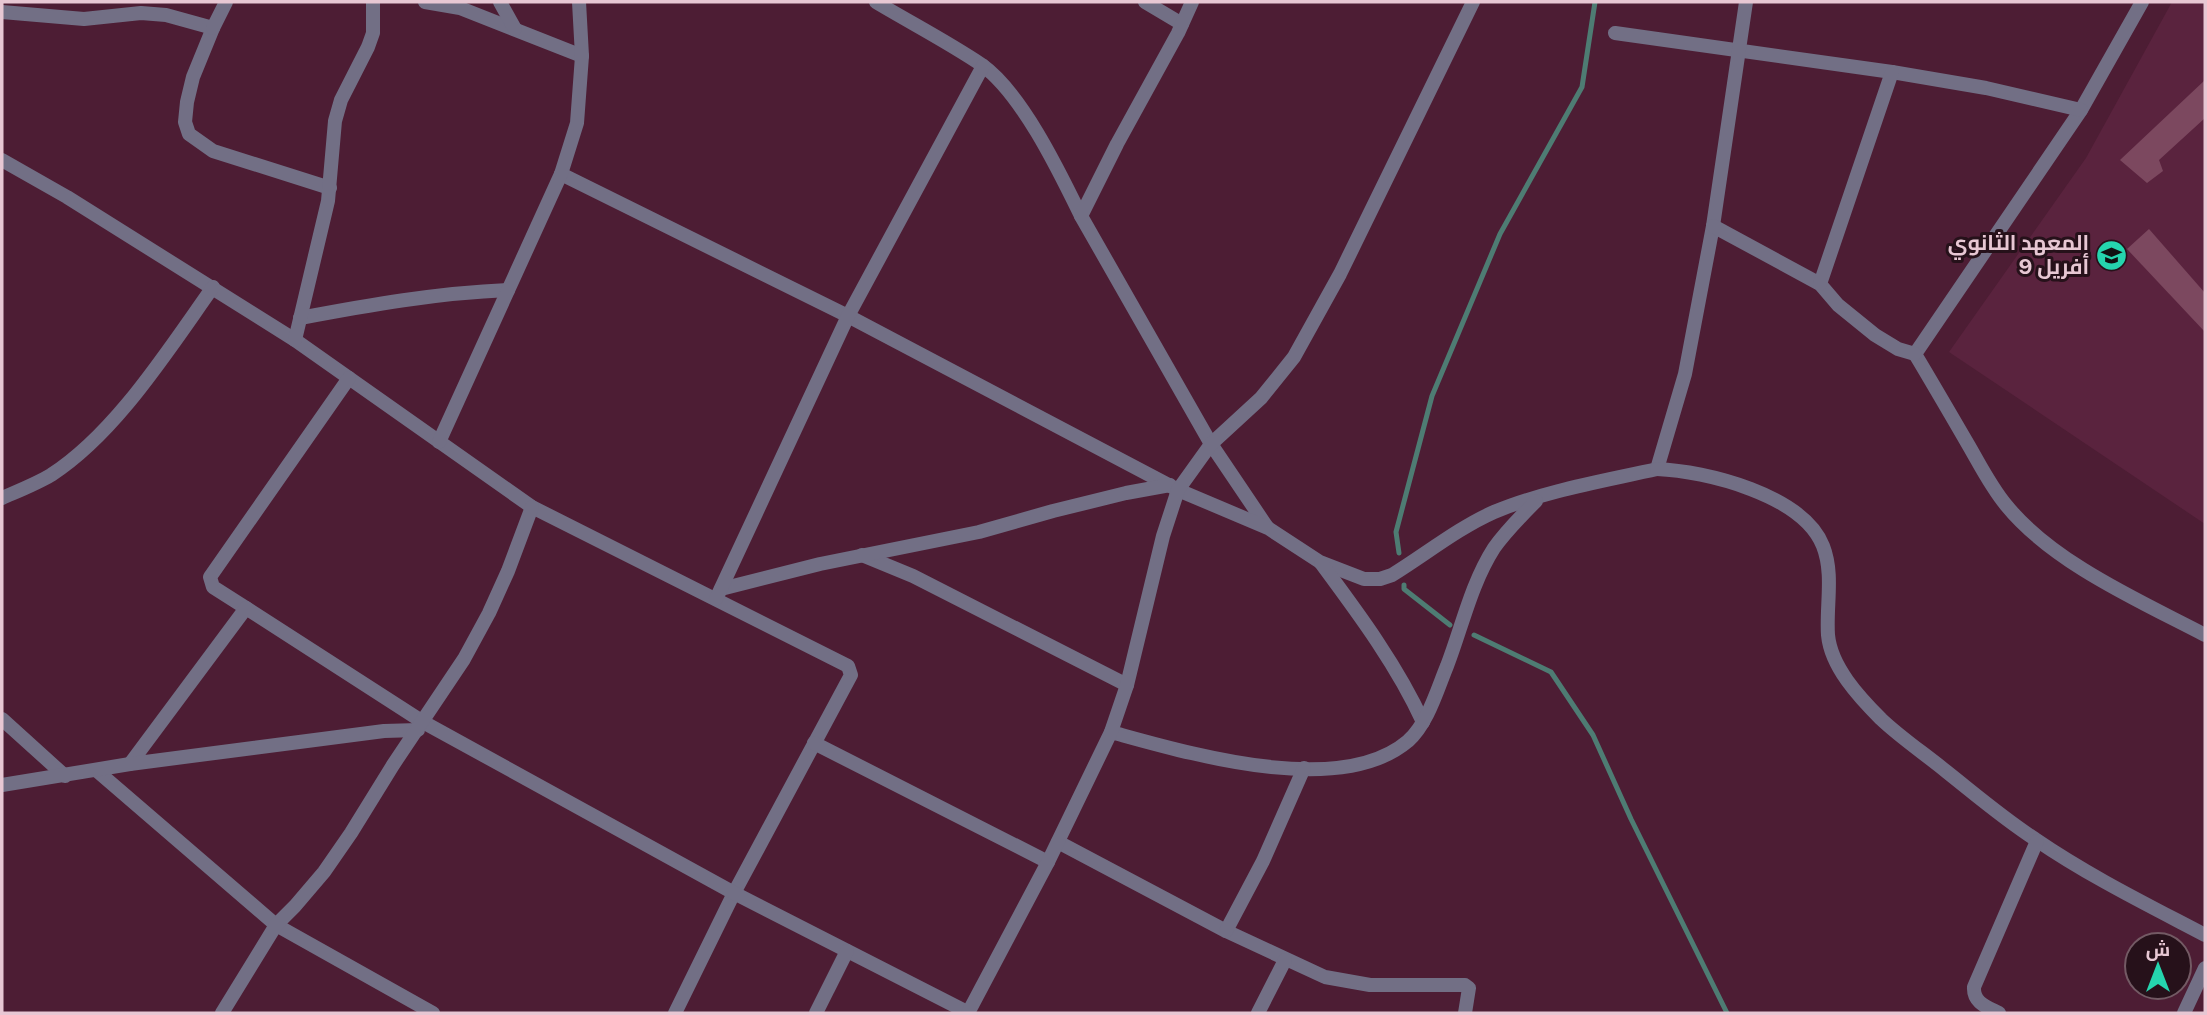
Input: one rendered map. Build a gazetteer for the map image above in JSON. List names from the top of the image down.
{
  "places": {
    "school or university": ["المعهد الثانوي 9 أفريل"]
  },
  "north": "top"
}
